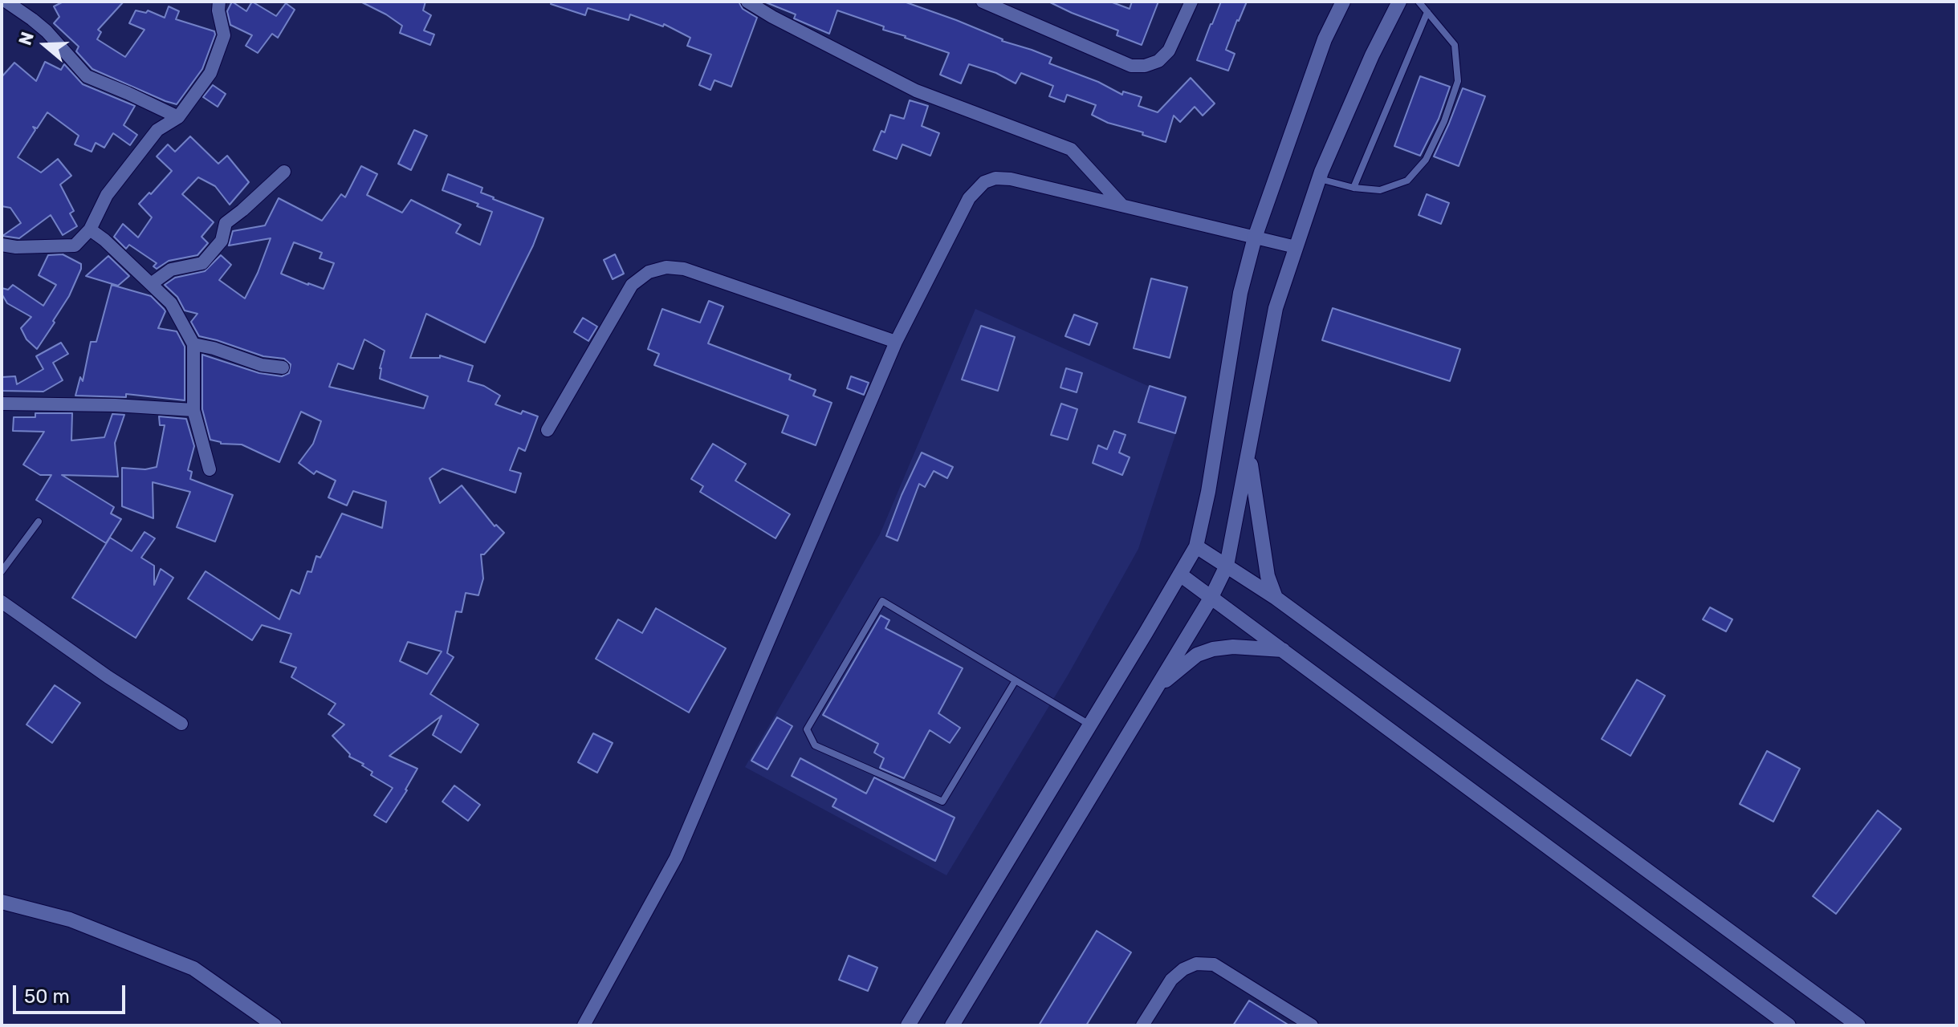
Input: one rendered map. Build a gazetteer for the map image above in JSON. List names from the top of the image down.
{
  "scale_bar": "50 m",
  "north": "left"
}
